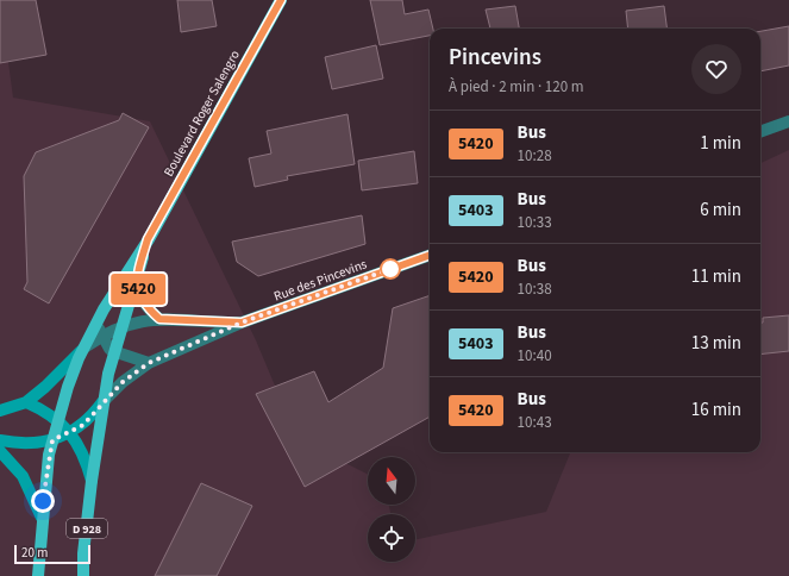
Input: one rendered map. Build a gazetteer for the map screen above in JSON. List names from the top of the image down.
{
  "streets": {
    "main road": ["Boulevard Roger Salengro", "D 928"],
    "street": ["Rue des Pincevins"]
  },
  "crossings": [
    ["Boulevard Roger Salengro", "D 928"],
    ["Rue des Pincevins", "D 928"]
  ],
  "lines": ["bus line 5420"],
  "scale_bar": "20 m",
  "north": "top",
  "page": {
    "on_map": "5420",
    "heading": ["Pincevins", "À pied · 2 min · 120 m"],
    "list": [
      {
        "mark": "5420",
        "name": "Bus",
        "note": "10:28",
        "value": "1 min"
      },
      {
        "mark": "5403",
        "name": "Bus",
        "note": "10:33",
        "value": "6 min"
      },
      {
        "mark": "5420",
        "name": "Bus",
        "note": "10:38",
        "value": "11 min"
      },
      {
        "mark": "5403",
        "name": "Bus",
        "note": "10:40",
        "value": "13 min"
      },
      {
        "mark": "5420",
        "name": "Bus",
        "note": "10:43",
        "value": "16 min"
      }
    ],
    "scale": "20 m"
  }
}
